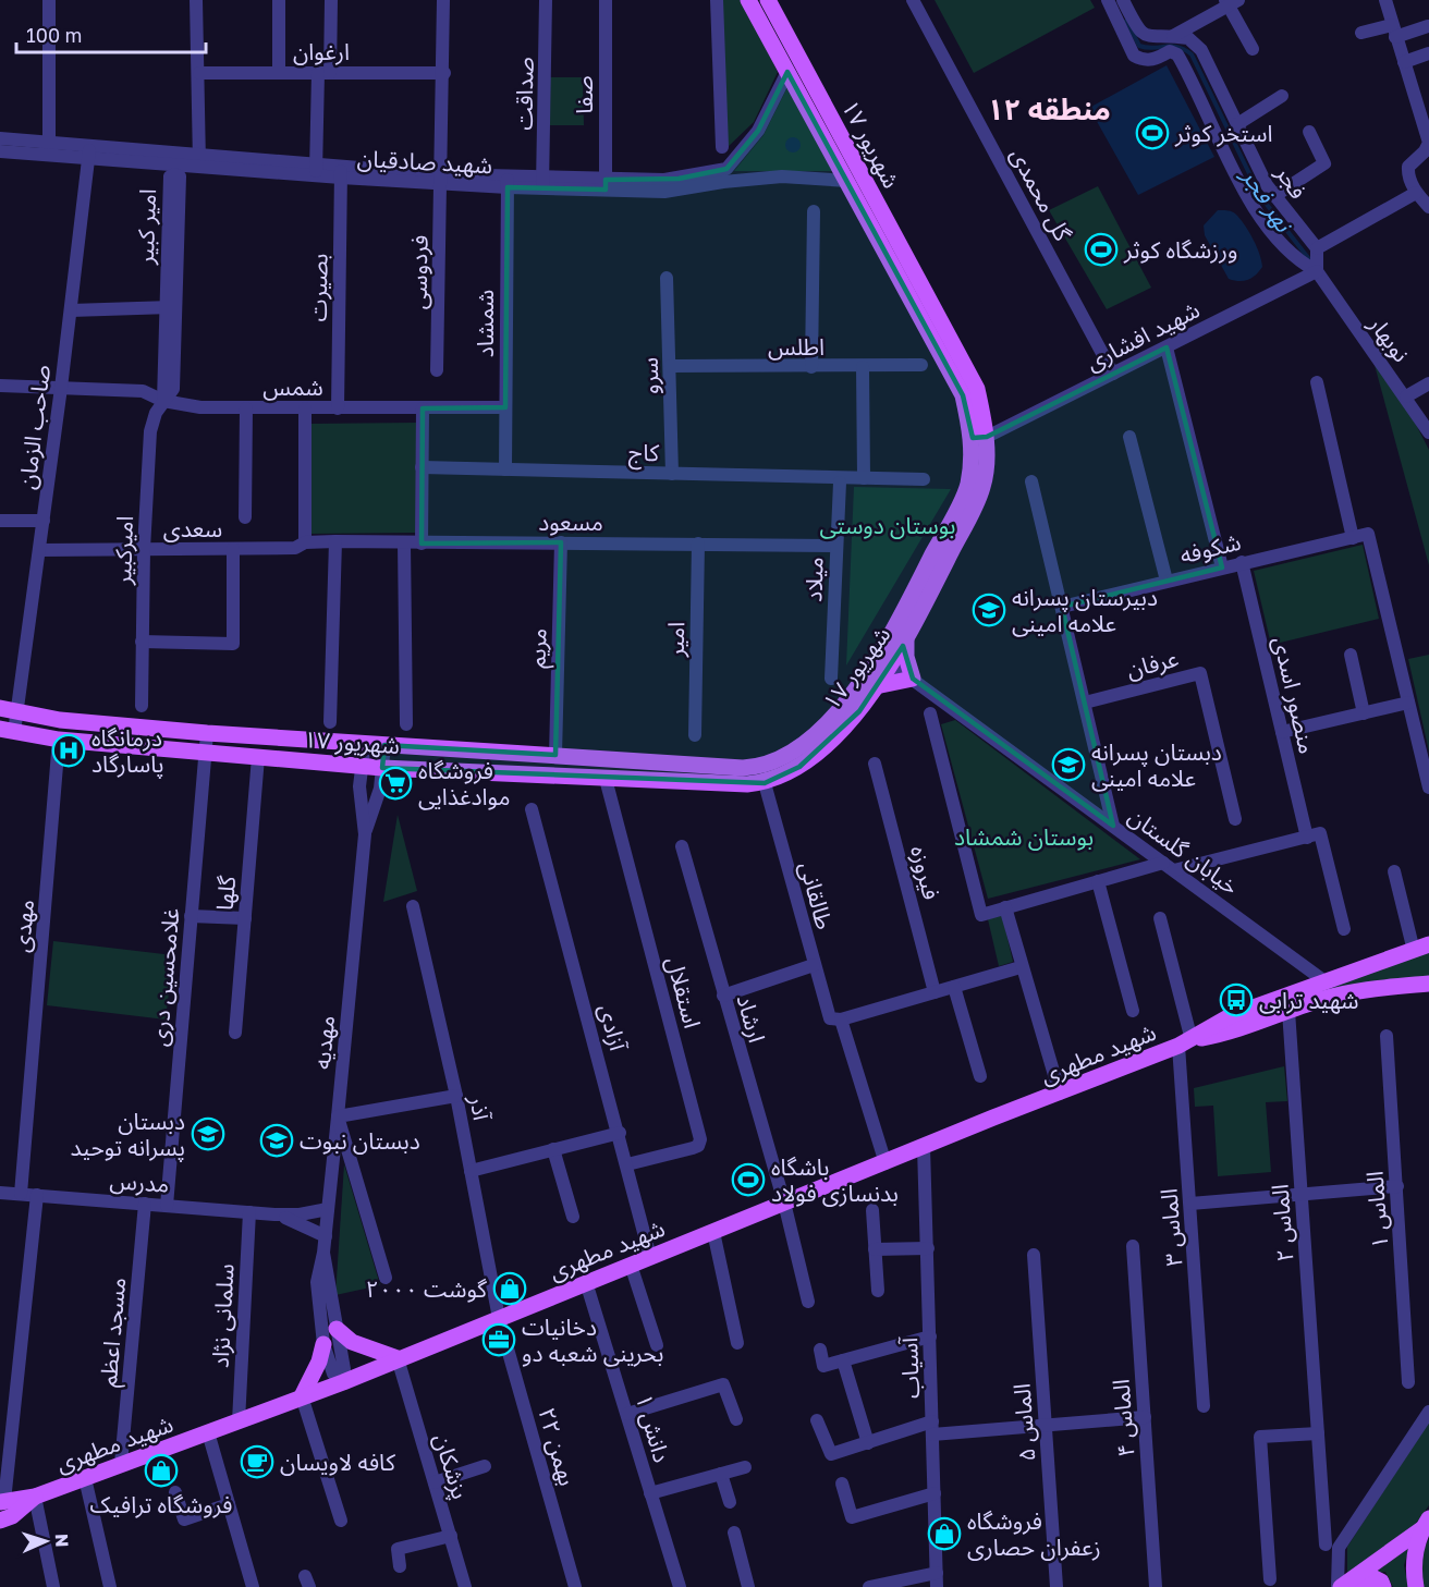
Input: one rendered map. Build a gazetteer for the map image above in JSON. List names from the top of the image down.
{
  "streets": {
    "main road": ["۱۷ شهریور", "شهید مطهری"],
    "street": [
      "ارغوان",
      "صداقت",
      "صفا",
      "شهید صادقیان",
      "فجر",
      "گل محمدی",
      "امیر کبیر",
      "فردوسی",
      "بصیرت",
      "شمشاد",
      "شهید افشاری",
      "نوبهار",
      "اطلس",
      "سرو",
      "شمس",
      "صاحب الزمان",
      "کاج",
      "مسعود",
      "سعدی",
      "شکوفه",
      "امیرکبیر",
      "میلاد",
      "امیر",
      "مریم",
      "عرفان",
      "منصور اسدی",
      "خیابان گلستان",
      "فیروزه",
      "گلها",
      "طالقانی",
      "مهدی",
      "غلامحسین دری",
      "استقلال",
      "ارشاد",
      "آزادی",
      "مهدیه",
      "آذر",
      "مدرس",
      "الماس ۱",
      "الماس ۲",
      "الماس ۳",
      "سلمانی نژاد",
      "مسجد اعظم",
      "آسیاب",
      "الماس ۴",
      "الماس ۵",
      "دانش ۱",
      "۲۲ بهمن",
      "پزشکان"
    ]
  },
  "crossings": [
    ["صداقت", "شهید صادقیان"],
    ["صفا", "شهید صادقیان"],
    ["۱۷ شهریور", "شهید صادقیان"],
    ["۱۷ شهریور", "شهید افشاری"],
    ["۱۷ شهریور", "صاحب الزمان"],
    ["۱۷ شهریور", "مریم"],
    ["۱۷ شهریور", "خیابان گلستان"],
    ["۱۷ شهریور", "گلها"],
    ["۱۷ شهریور", "طالقانی"],
    ["۱۷ شهریور", "مهدی"],
    ["۱۷ شهریور", "غلامحسین دری"],
    ["۱۷ شهریور", "استقلال"],
    ["۱۷ شهریور", "مهدیه"],
    ["شهید صادقیان", "فردوسی"],
    ["شهید صادقیان", "بصیرت"],
    ["شهید صادقیان", "شمشاد"],
    ["شهید صادقیان", "صاحب الزمان"],
    ["فجر", "شهید افشاری"],
    ["فجر", "نوبهار"],
    ["گل محمدی", "شهید افشاری"],
    ["امیر کبیر", "شمس"],
    ["امیر کبیر", "امیرکبیر"],
    ["بصیرت", "شمس"],
    ["شمشاد", "کاج"],
    ["شهید افشاری", "نوبهار"],
    ["اطلس", "سرو"],
    ["سرو", "کاج"],
    ["شمس", "صاحب الزمان"],
    ["شمس", "امیرکبیر"],
    ["صاحب الزمان", "سعدی"],
    ["مسعود", "سعدی"],
    ["مسعود", "میلاد"],
    ["مسعود", "امیر"],
    ["مسعود", "مریم"],
    ["سعدی", "امیرکبیر"],
    ["شکوفه", "منصور اسدی"],
    ["خیابان گلستان", "شهید مطهری"],
    ["طالقانی", "شهید مطهری"],
    ["مهدی", "مدرس"],
    ["غلامحسین دری", "مدرس"],
    ["استقلال", "آزادی"],
    ["ارشاد", "شهید مطهری"],
    ["آزادی", "شهید مطهری"],
    ["مهدیه", "شهید مطهری"],
    ["شهید مطهری", "آذر"],
    ["شهید مطهری", "الماس ۲"],
    ["شهید مطهری", "الماس ۳"],
    ["شهید مطهری", "سلمانی نژاد"],
    ["شهید مطهری", "مسجد اعظم"],
    ["شهید مطهری", "آسیاب"],
    ["شهید مطهری", "دانش ۱"],
    ["شهید مطهری", "۲۲ بهمن"],
    ["شهید مطهری", "پزشکان"],
    ["آذر", "۲۲ بهمن"],
    ["مدرس", "سلمانی نژاد"],
    ["مدرس", "مسجد اعظم"]
  ],
  "districts": ["منطقه ۱۲"],
  "water": ["نهر فجر"],
  "parks": ["بوستان دوستی", "بوستان شمشاد"],
  "places": {
    "sports": ["استخر کوثر", "ورزشگاه کوثر", "باشگاه بدنسازی فولاد"],
    "school or university": [
      "دبیرستان پسرانه علامه امینی",
      "دبستان پسرانه علامه امینی",
      "دبستان پسرانه توحید",
      "دبستان نبوت"
    ],
    "hospital": ["درمانگاه پاسارگاد"],
    "supermarket": ["فروشگاه موادغذایی"],
    "bus stop": ["شهید ترابی"],
    "shop": ["گوشت ۲۰۰۰", "فروشگاه ترافیک", "فروشگاه زعفران حصاری"],
    "office": ["دخانیات بحرینی شعبه دو"],
    "cafe": ["کافه لاویسان"]
  },
  "scale_bar": "100 m",
  "north": "right"
}
